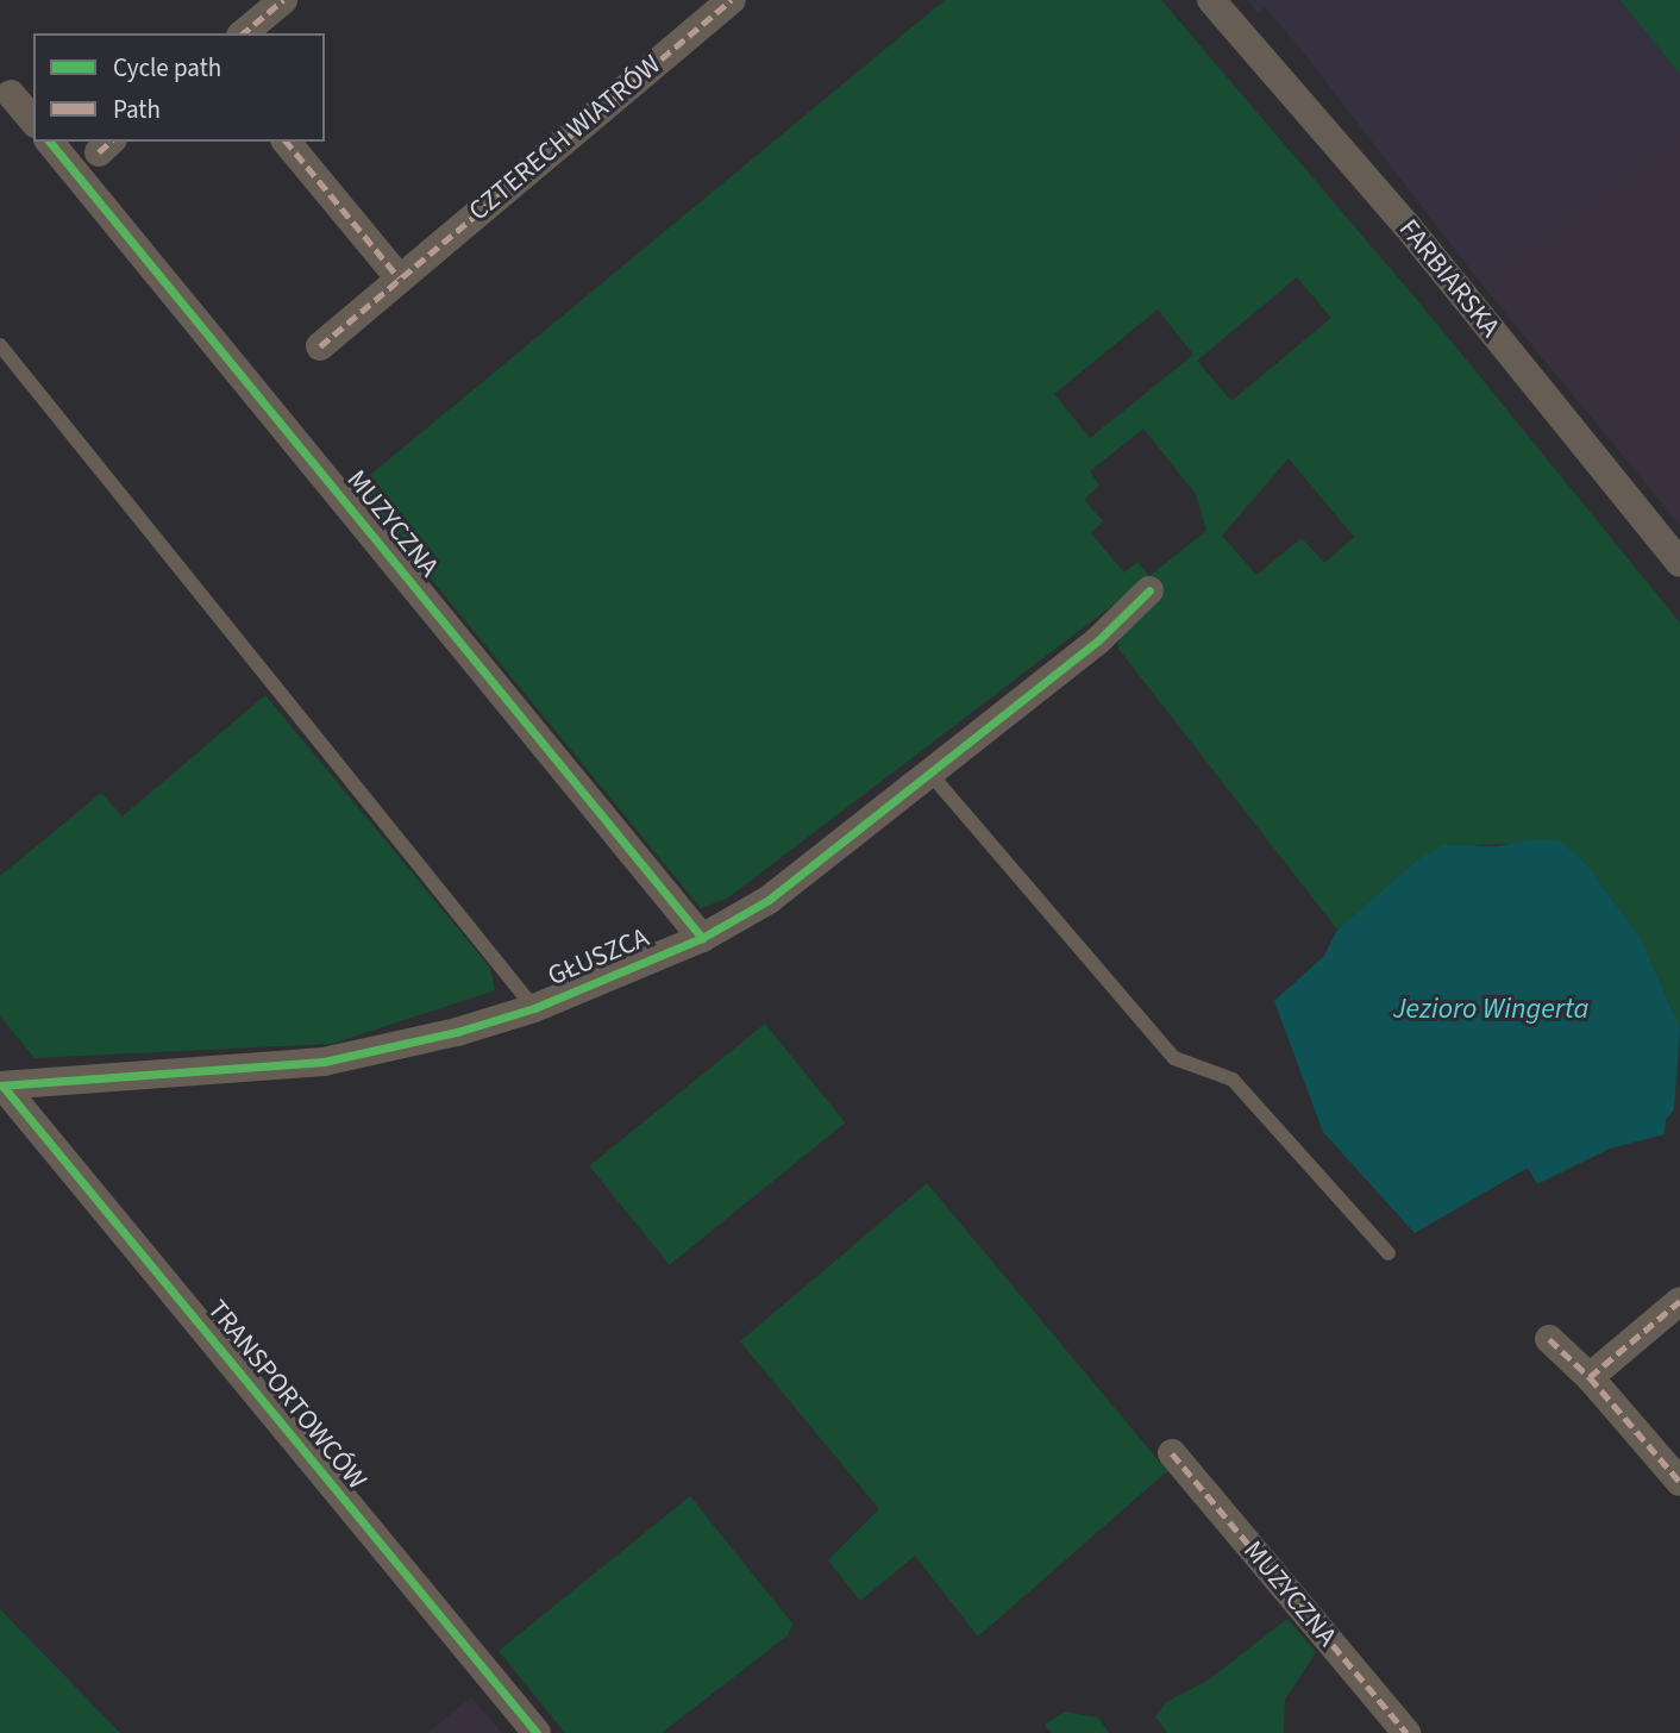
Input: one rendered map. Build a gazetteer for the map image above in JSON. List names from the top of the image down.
{
  "streets": {
    "street": [
      "CZTERECH WIATRÓW",
      "FARBIARSKA",
      "MUZYCZNA",
      "GŁUSZCA",
      "TRANSPORTOWCÓW"
    ]
  },
  "crossings": [
    ["MUZYCZNA", "GŁUSZCA"],
    ["GŁUSZCA", "TRANSPORTOWCÓW"]
  ],
  "water": ["Jezioro Wingerta"],
  "legend": ["Cycle path", "Path"]
}
